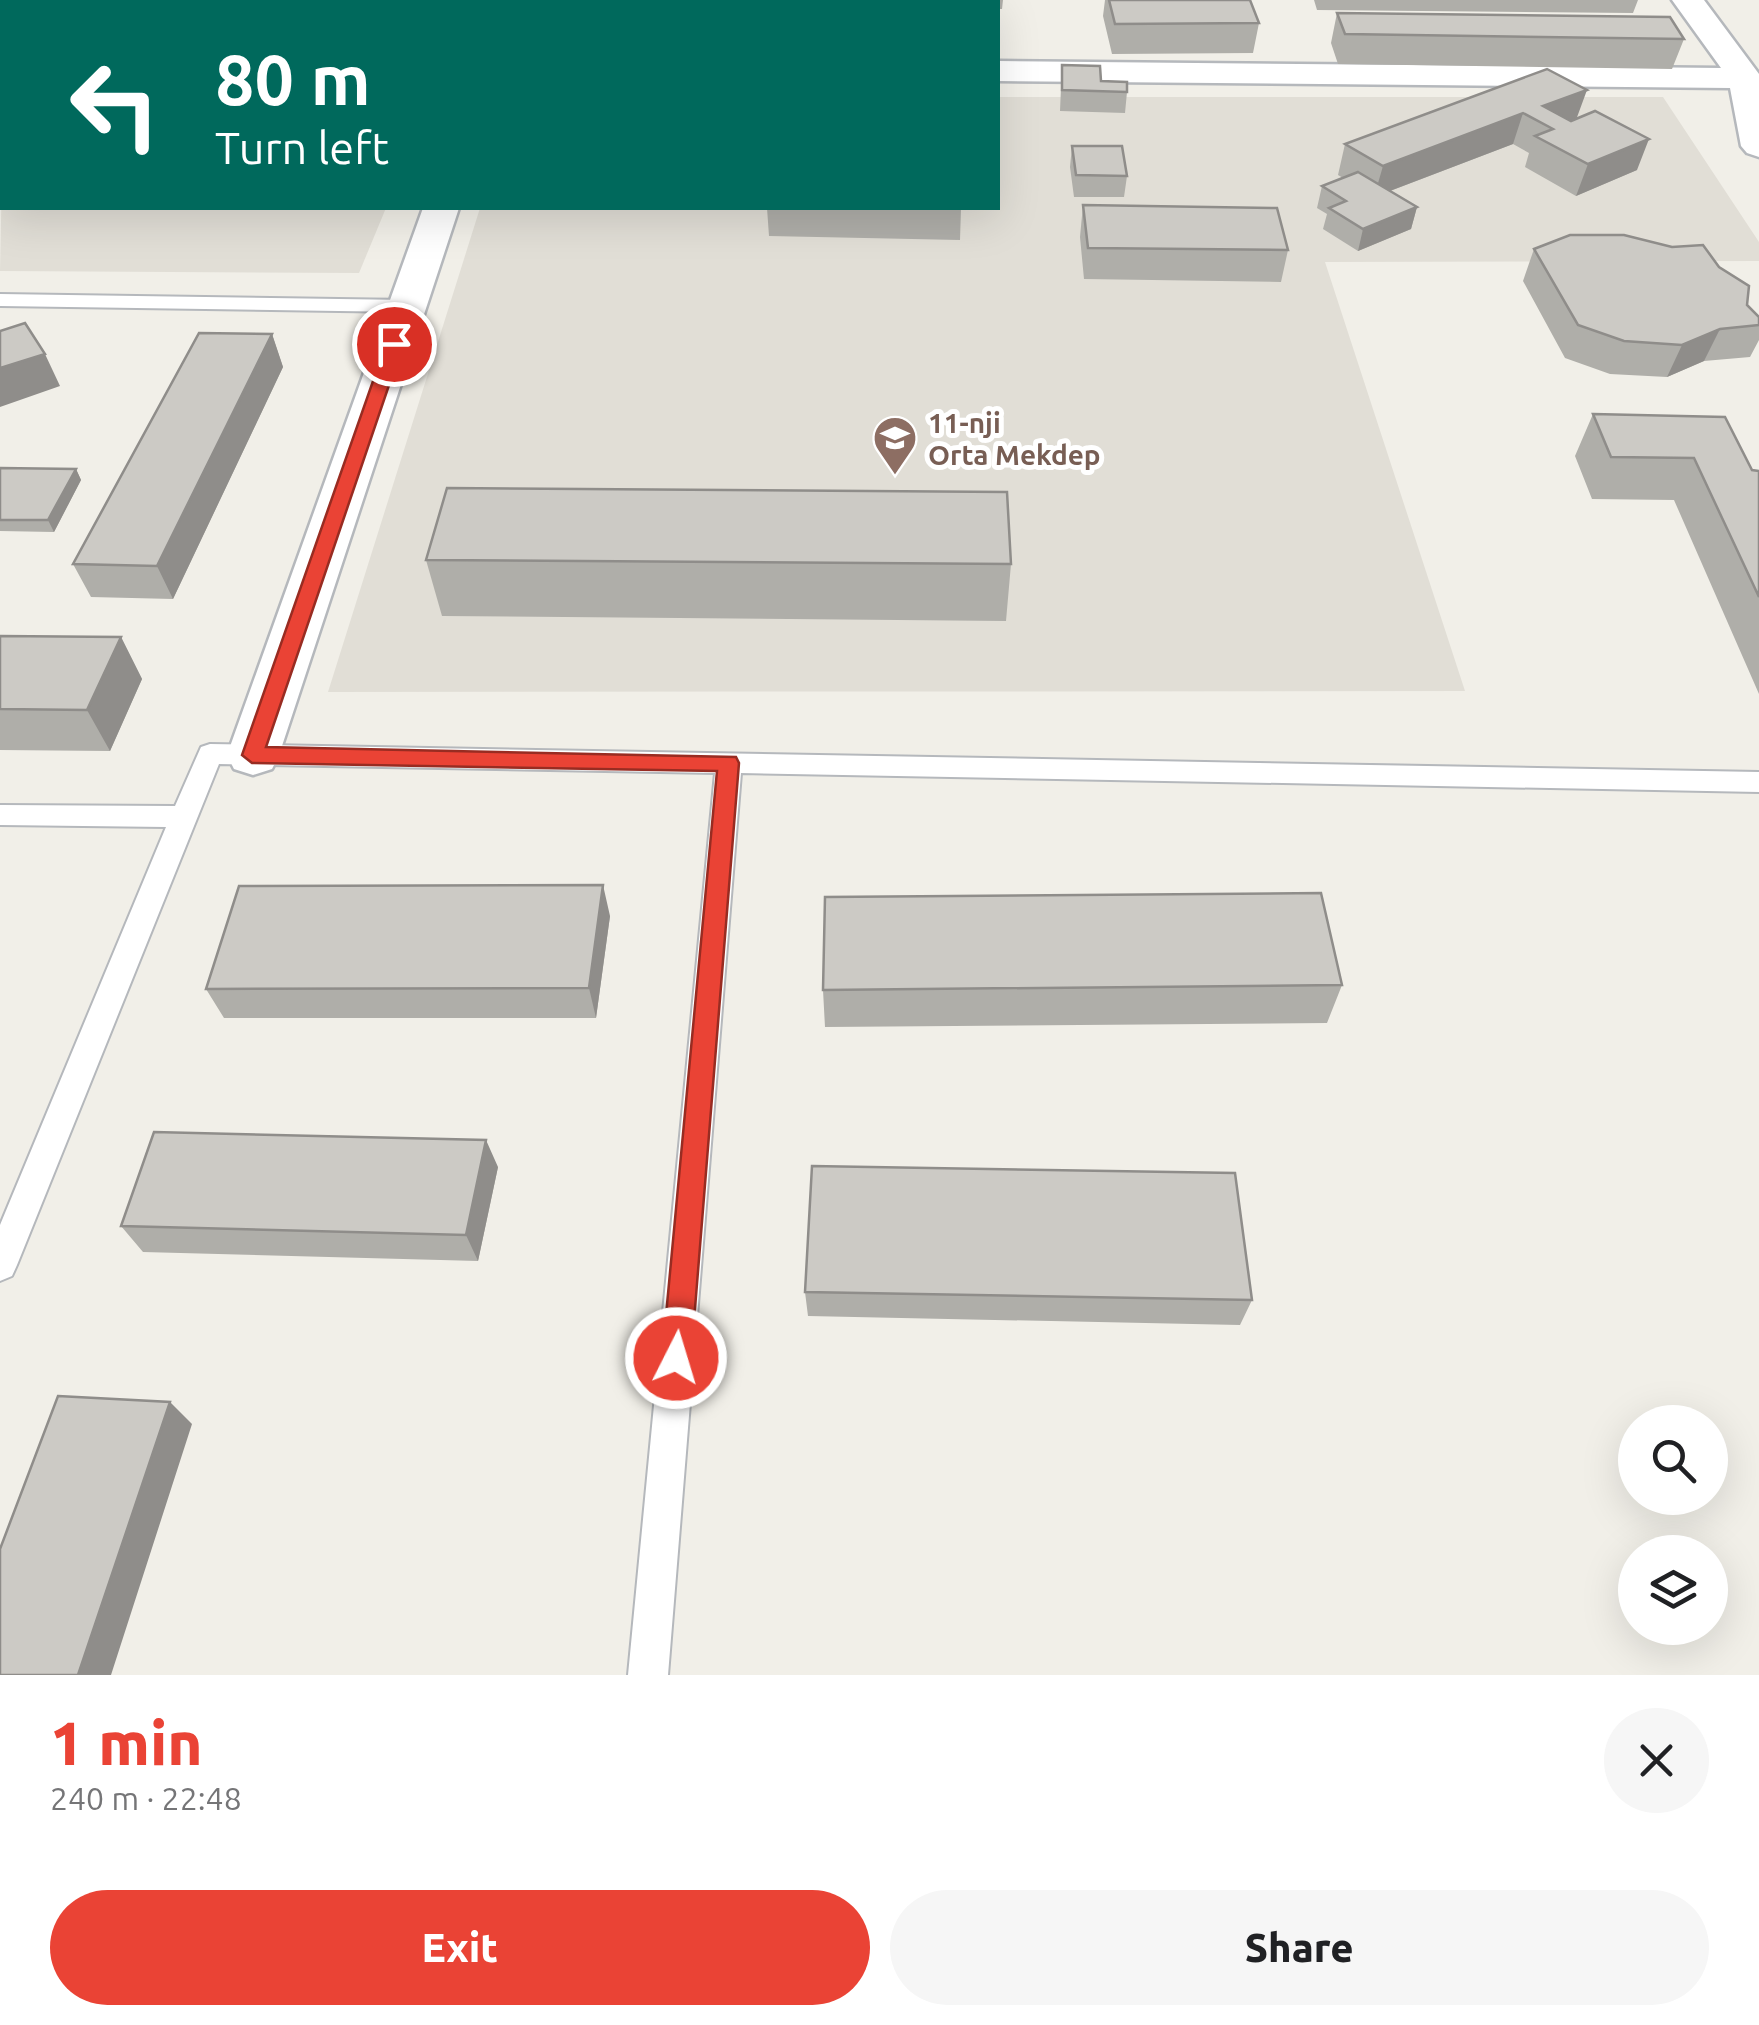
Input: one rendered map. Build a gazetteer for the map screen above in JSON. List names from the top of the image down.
{
  "places": {
    "school or university": ["11-nji Orta Mekdep"]
  },
  "page": {
    "turn": ["80 m", "Turn left"],
    "heading": ["1 min", "240 m · 22:48"],
    "buttons": ["Exit", "Share"]
  }
}
